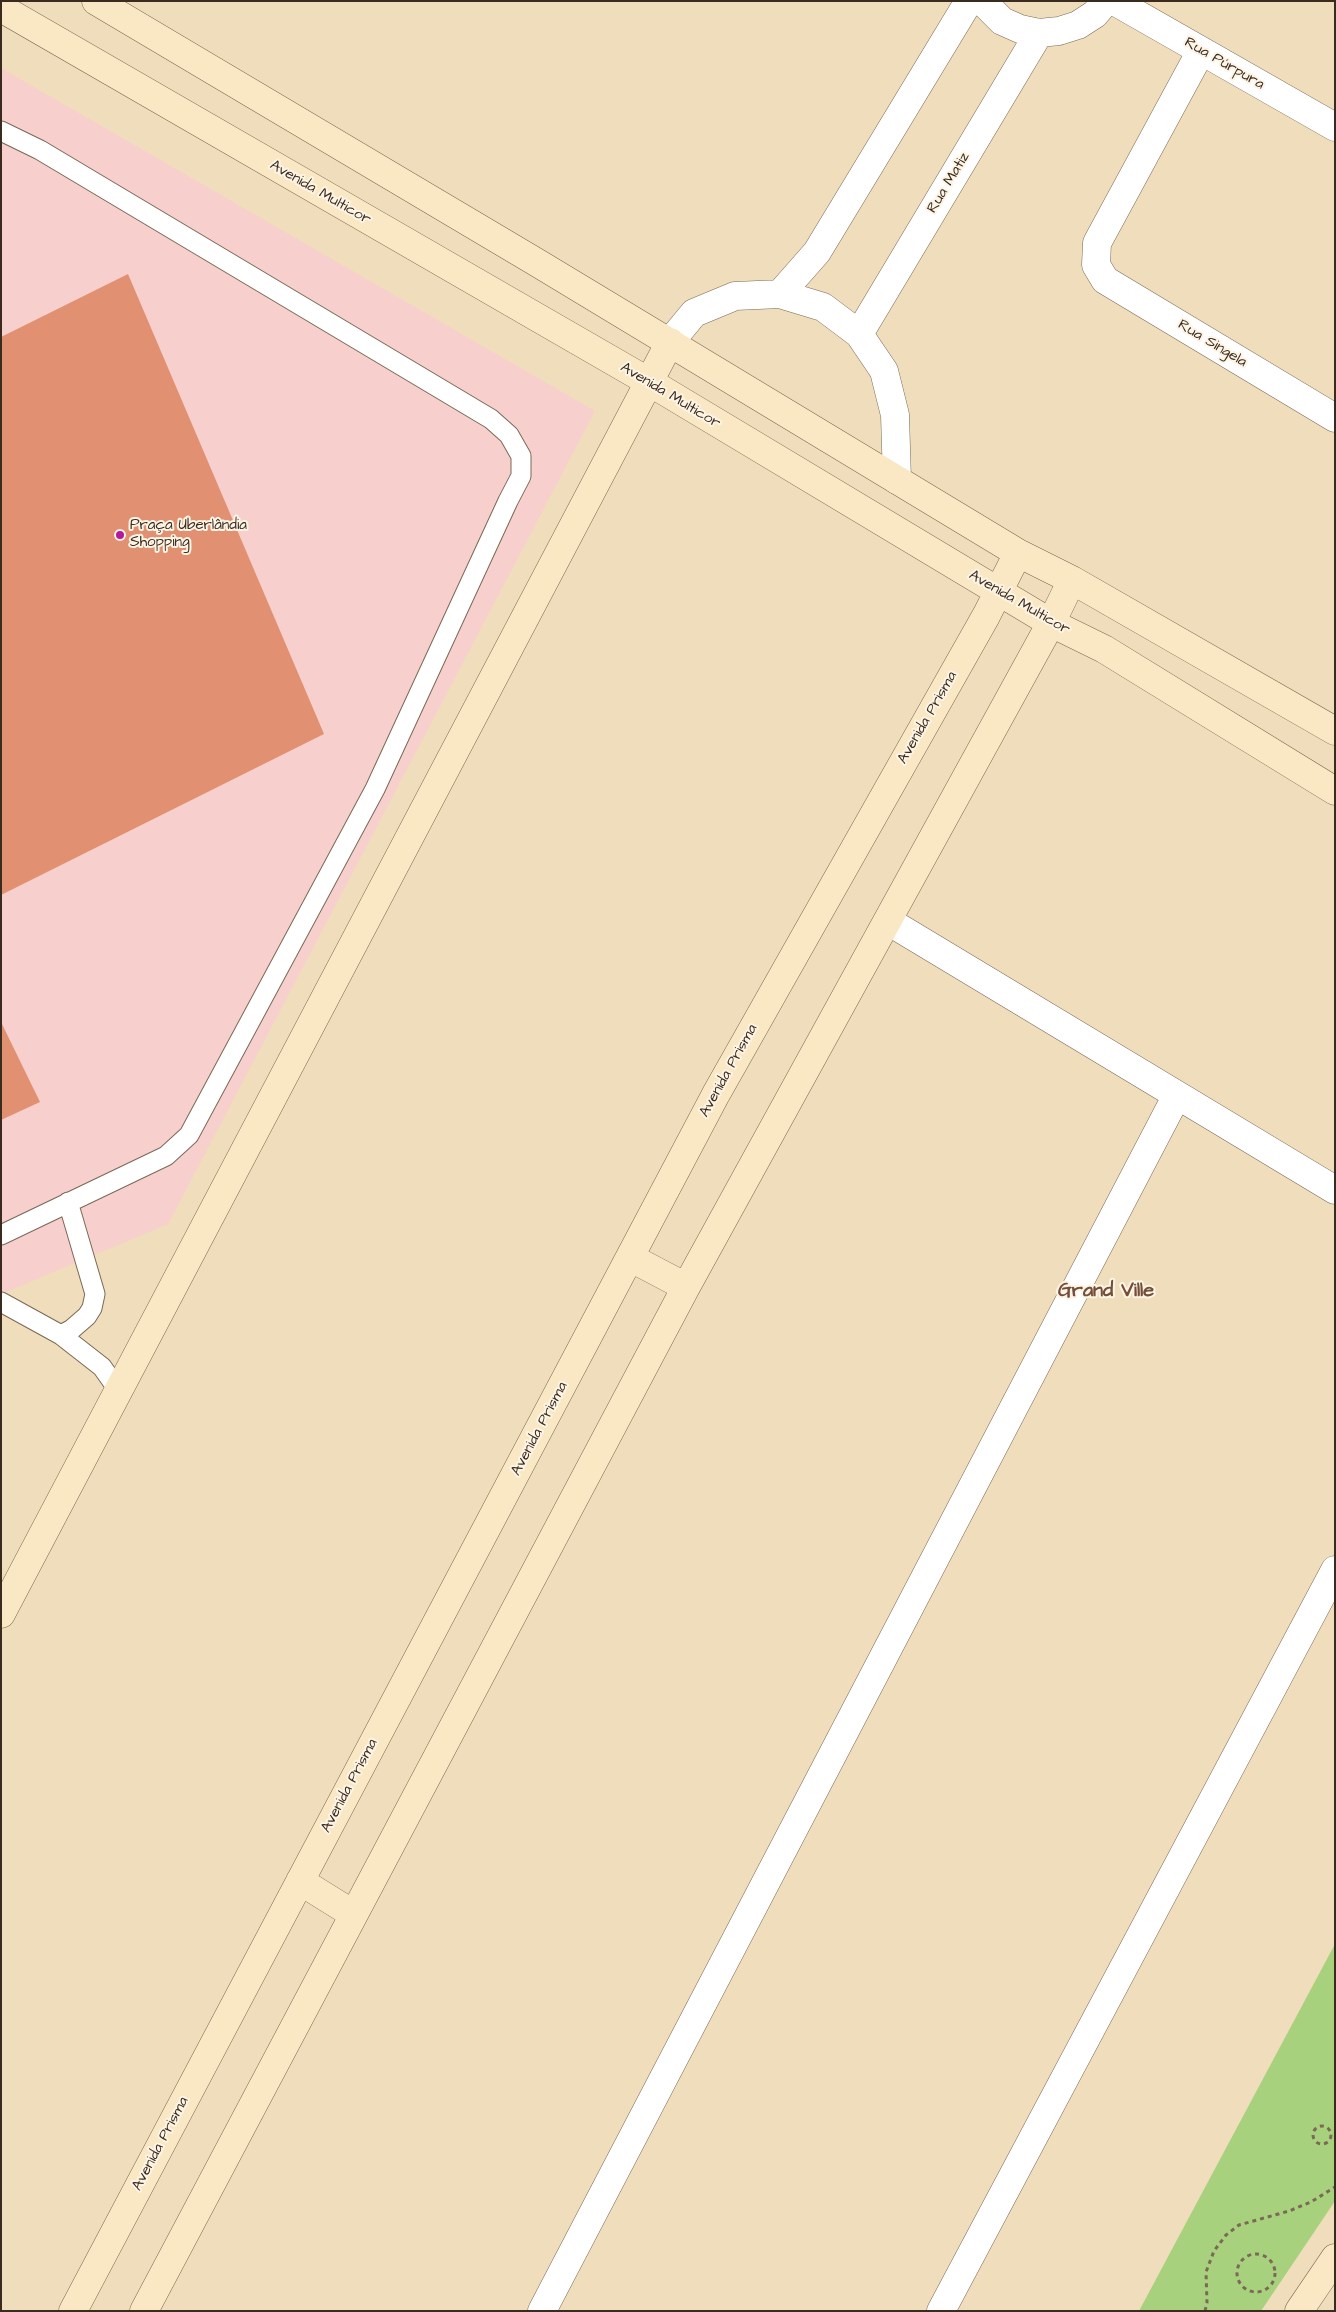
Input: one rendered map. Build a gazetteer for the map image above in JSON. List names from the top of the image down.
{
  "streets": {
    "street": [
      "Rua Púrpura",
      "Rua Matiz",
      "Avenida Multicor",
      "Rua Singela",
      "Avenida Prisma"
    ]
  },
  "crossings": [
    ["Rua Púrpura", "Rua Singela"],
    ["Avenida Multicor", "Avenida Prisma"]
  ],
  "districts": ["Grand Ville"],
  "places": ["Praça Uberlândia Shopping"]
}
